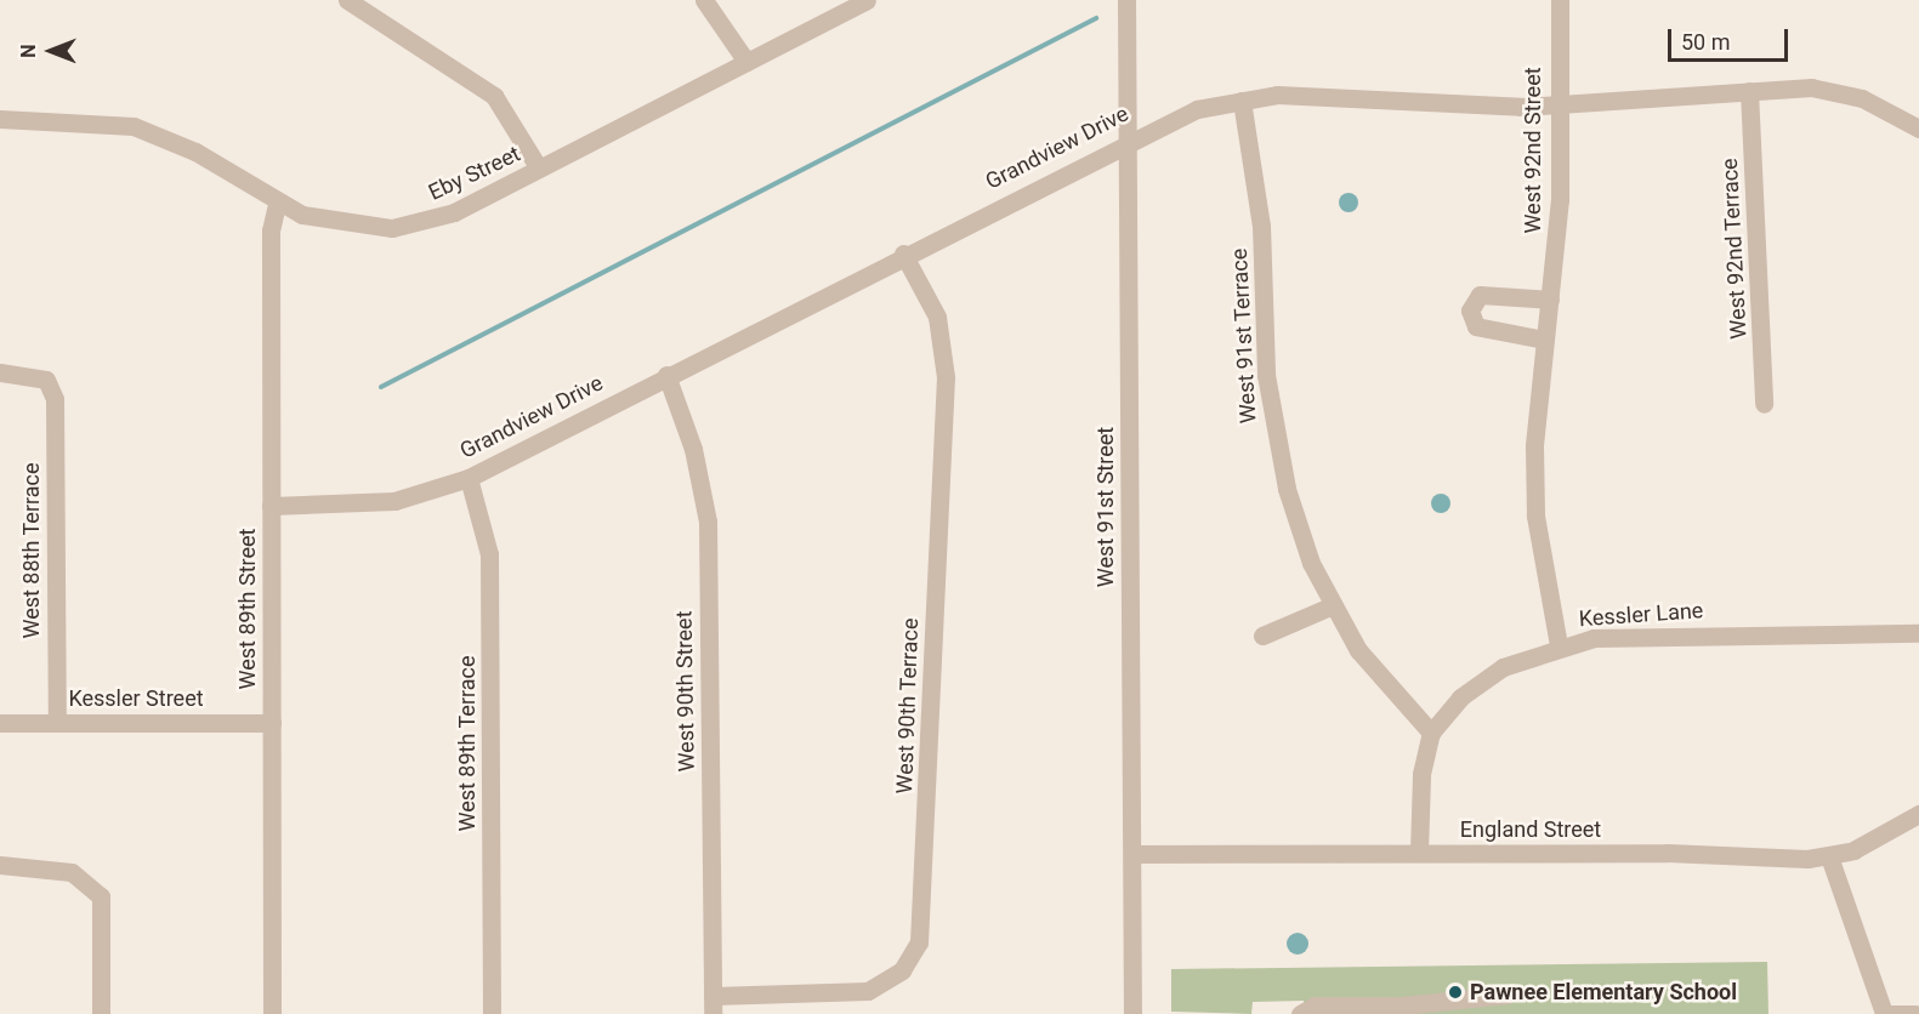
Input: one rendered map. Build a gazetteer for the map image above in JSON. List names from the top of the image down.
{
  "streets": {
    "street": [
      "Grandview Drive",
      "West 92nd Street",
      "Eby Street",
      "West 92nd Terrace",
      "West 91st Terrace",
      "West 91st Street",
      "West 88th Terrace",
      "West 89th Street",
      "Kessler Lane",
      "West 90th Street",
      "Kessler Street",
      "West 90th Terrace",
      "West 89th Terrace",
      "England Street"
    ]
  },
  "crossings": [
    ["Grandview Drive", "West 92nd Street"],
    ["Grandview Drive", "West 92nd Terrace"],
    ["Grandview Drive", "West 91st Terrace"],
    ["Grandview Drive", "West 91st Street"],
    ["Grandview Drive", "West 89th Street"],
    ["Grandview Drive", "West 90th Street"],
    ["Grandview Drive", "West 90th Terrace"],
    ["Grandview Drive", "West 89th Terrace"],
    ["West 92nd Street", "Kessler Lane"],
    ["Eby Street", "West 89th Street"],
    ["West 91st Terrace", "Kessler Lane"],
    ["West 91st Street", "England Street"],
    ["West 88th Terrace", "Kessler Street"],
    ["West 89th Street", "Kessler Street"],
    ["West 90th Street", "West 90th Terrace"]
  ],
  "places": ["Pawnee Elementary School"],
  "scale_bar": "50 m",
  "north": "left"
}
